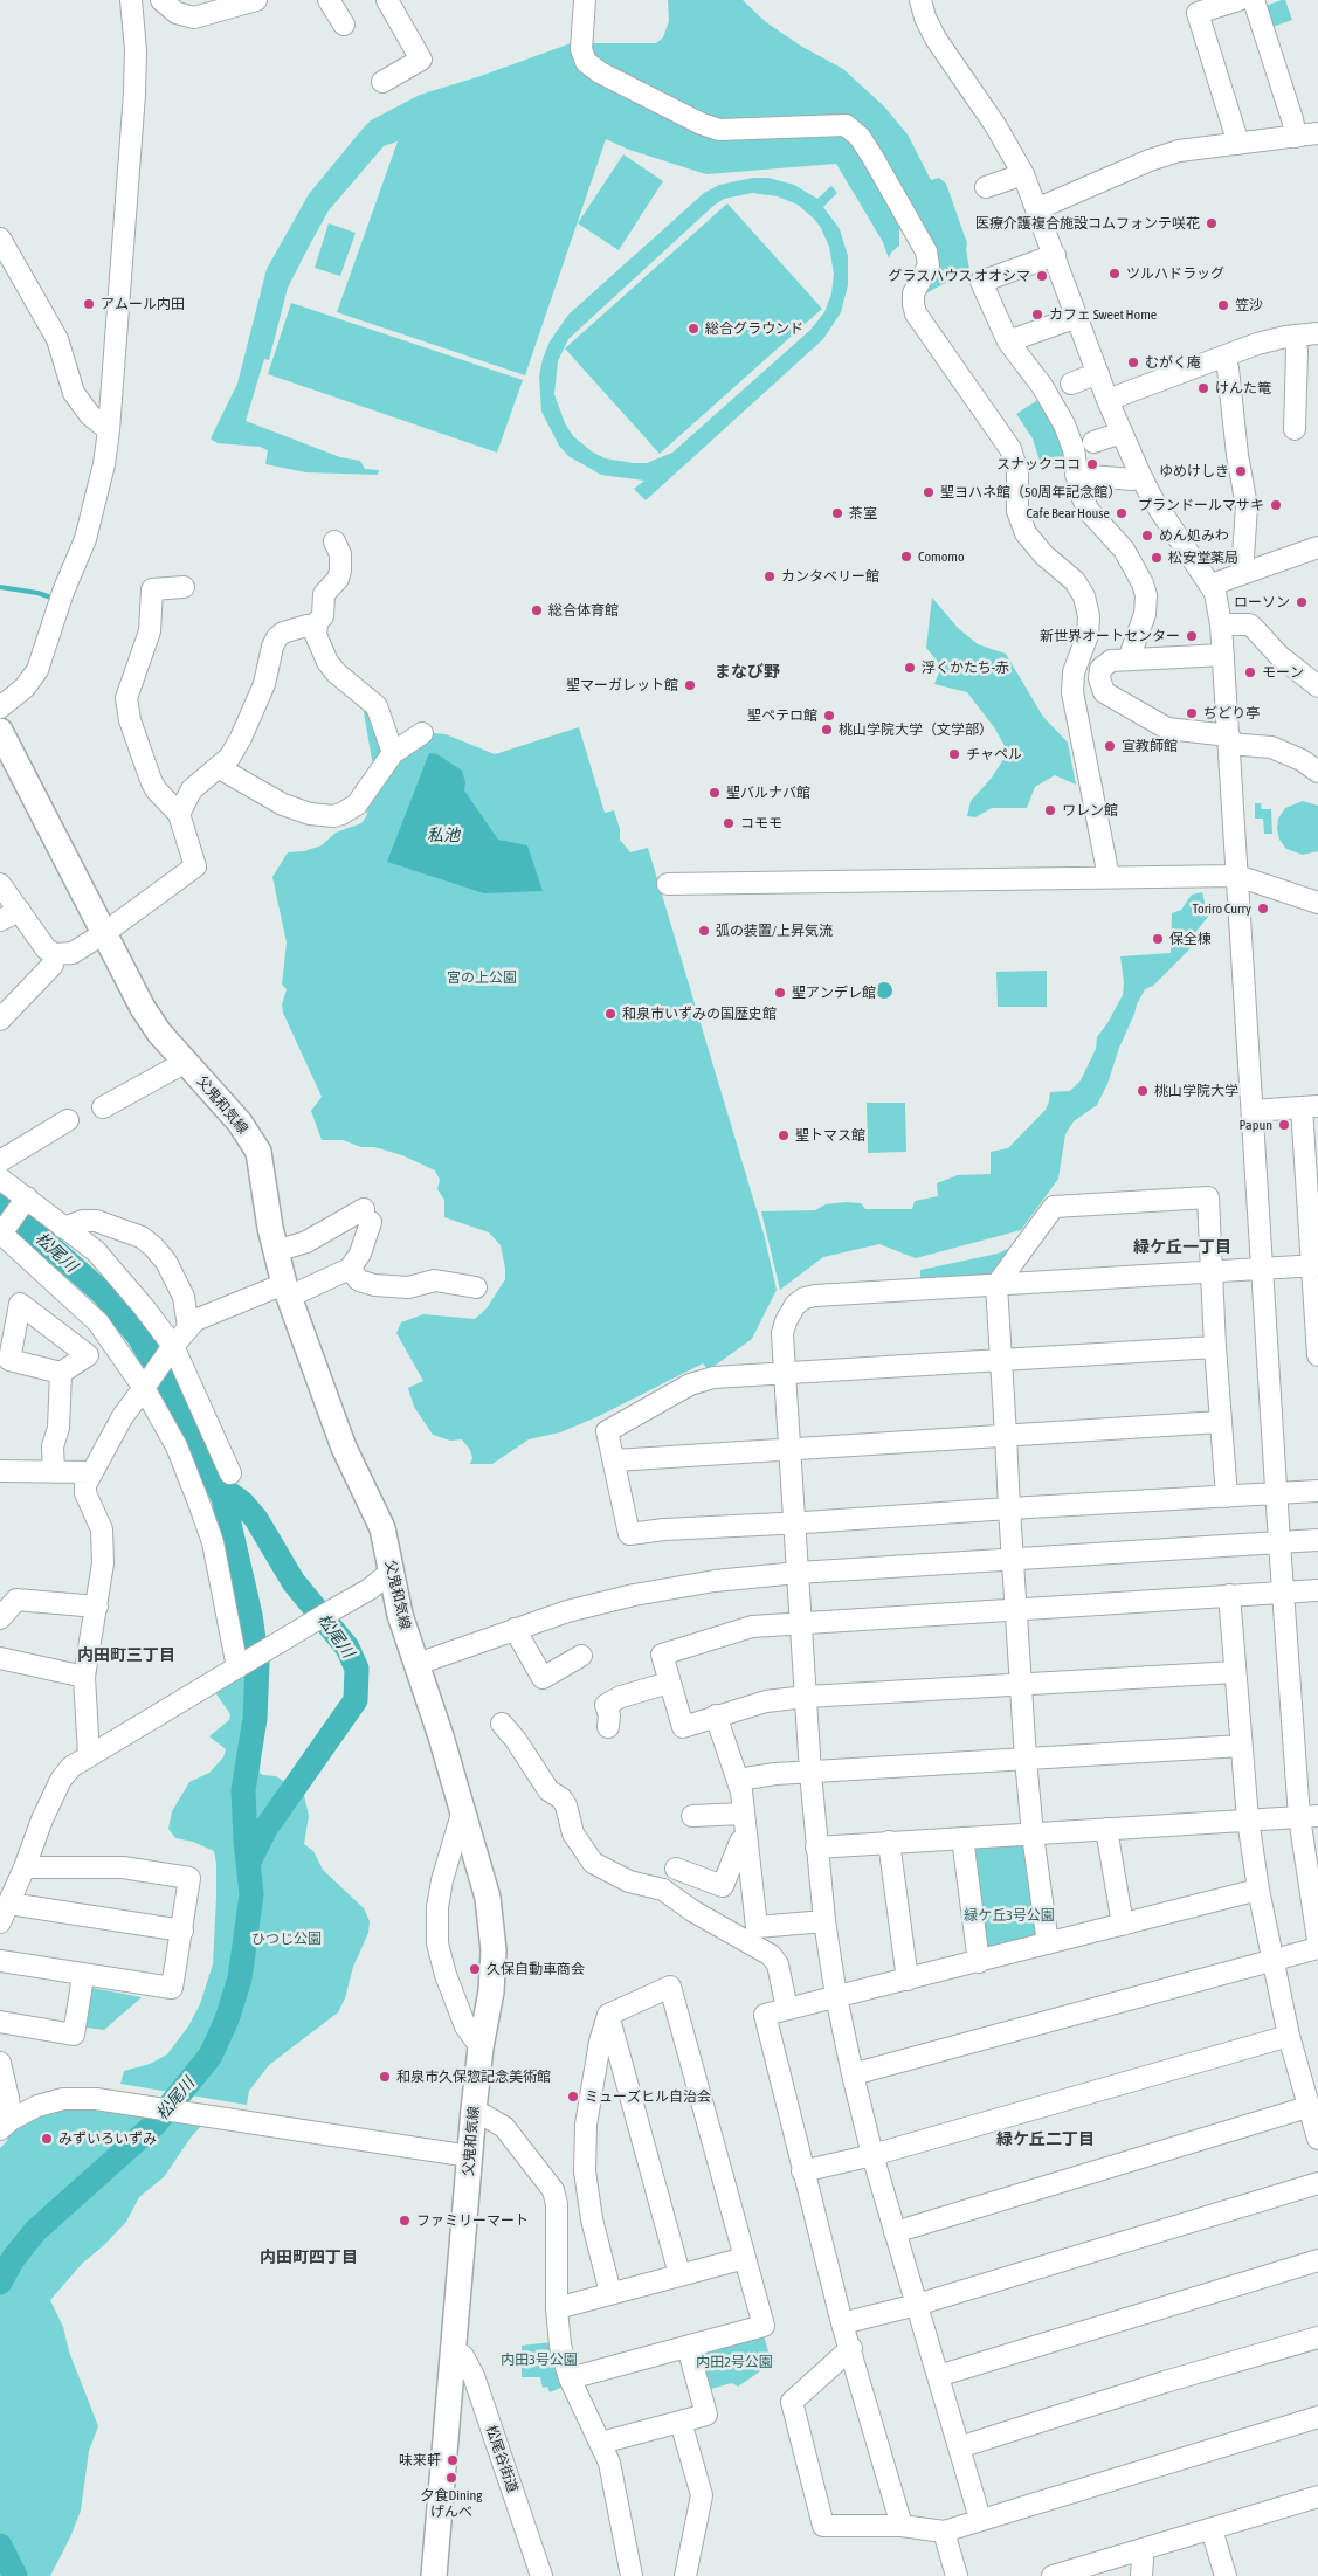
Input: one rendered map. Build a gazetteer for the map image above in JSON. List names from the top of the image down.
{
  "streets": {
    "main road": ["父鬼和気線"],
    "street": ["松尾谷街道"]
  },
  "crossings": [
    ["父鬼和気線", "松尾谷街道"]
  ],
  "districts": [
    "まなび野",
    "緑ケ丘一丁目",
    "内田町三丁目",
    "緑ケ丘二丁目",
    "内田町四丁目"
  ],
  "water": ["私池", "松尾川"],
  "parks": [
    "宮の上公園",
    "緑ケ丘3号公園",
    "ひつじ公園",
    "内田3号公園",
    "内田2号公園"
  ],
  "places": [
    "医療介護複合施設コムフォンテ咲花",
    "ツルハドラッグ",
    "グラスハウス オオシマ",
    "アムール内田",
    "笠沙",
    "カフェ Sweet Home",
    "総合グラウンド",
    "むがく庵",
    "けんた篭",
    "スナックココ",
    "ゆめけしき",
    "聖ヨハネ館（50周年記念館）",
    "プランドールマサキ",
    "茶室",
    "Cafe Bear House",
    "めん処みわ",
    "Comomo",
    "松安堂薬局",
    "カンタベリー館",
    "ローソン",
    "総合体育館",
    "新世界オートセンター",
    "浮くかたち-赤",
    "モーン",
    "聖マーガレット館",
    "ぢどり亭",
    "聖ペテロ館",
    "桃山学院大学（文学部）",
    "宣教師館",
    "チャペル",
    "聖バルナバ館",
    "ワレン館",
    "コモモ",
    "Toriro Curry",
    "弧の装置/上昇気流",
    "保全棟",
    "聖アンデレ館",
    "和泉市いずみの国歴史館",
    "桃山学院大学",
    "Papun",
    "聖トマス館",
    "久保自動車商会",
    "和泉市久保惣記念美術館",
    "ミューズヒル自治会",
    "みずいろいずみ",
    "ファミリーマート",
    "味来軒",
    "夕食Dining げんべ"
  ]
}
